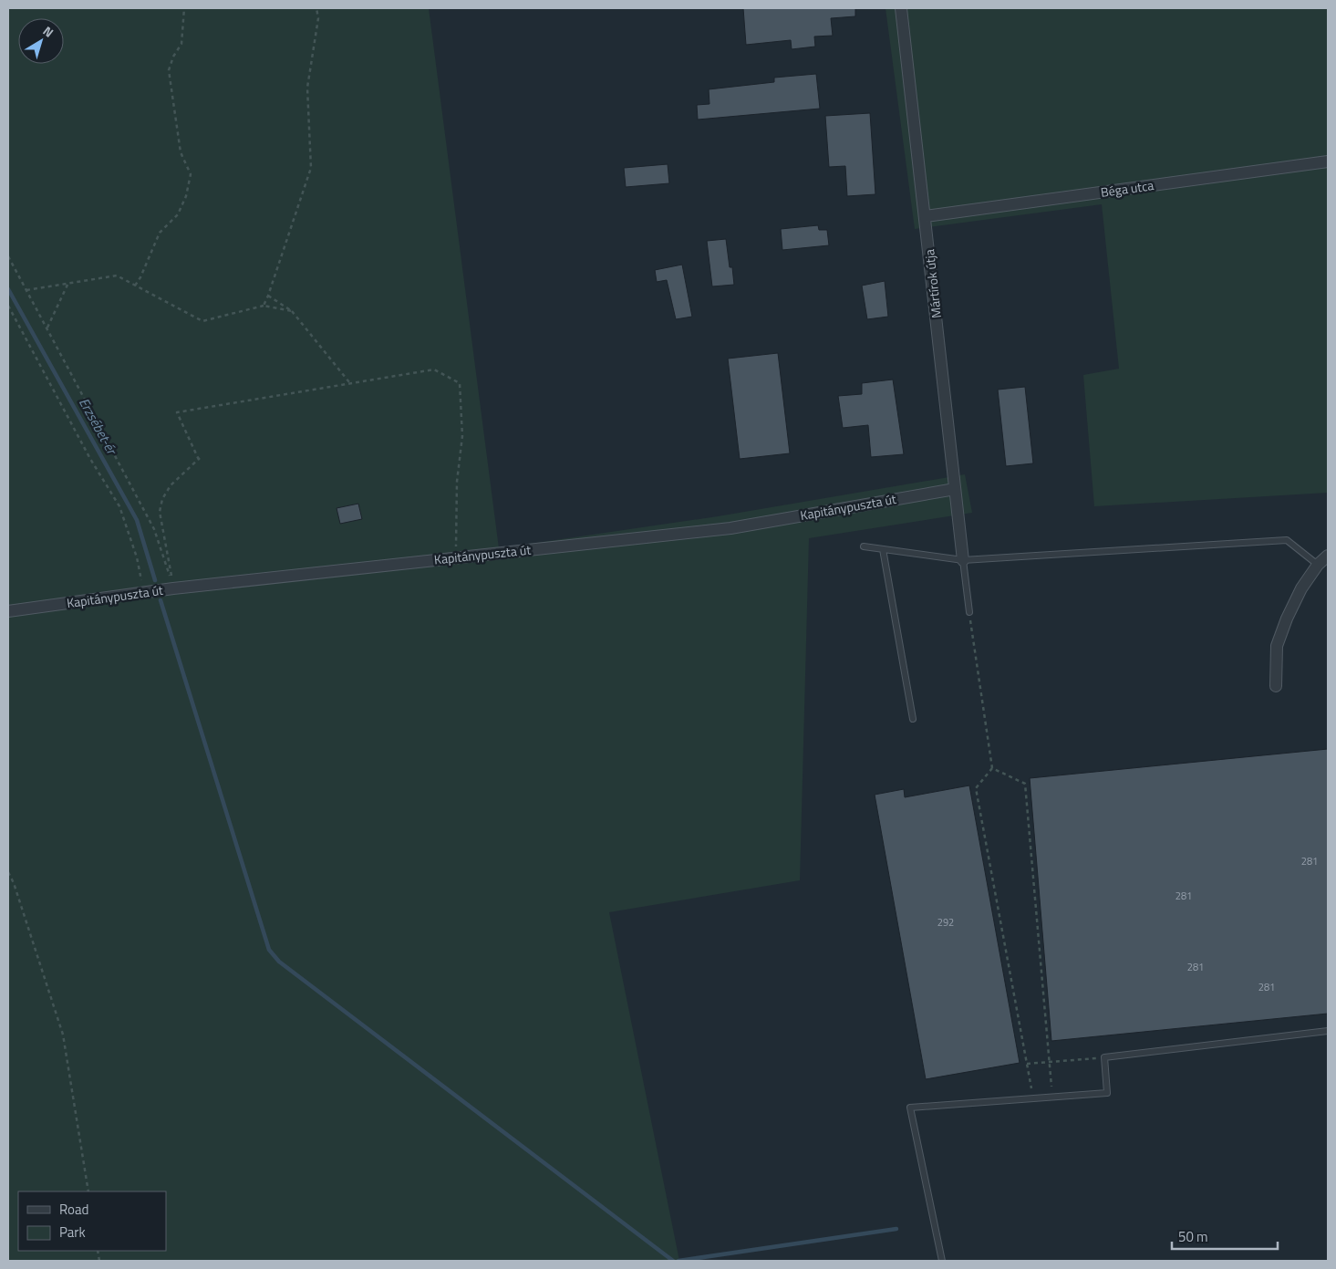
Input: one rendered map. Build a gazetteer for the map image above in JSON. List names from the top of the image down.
{
  "streets": {
    "street": ["Béga utca", "Mártírok útja", "Kapitánypuszta út"]
  },
  "crossings": [
    ["Béga utca", "Mártírok útja"],
    ["Mártírok útja", "Kapitánypuszta út"]
  ],
  "water": ["Erzsébet-ér"],
  "house_numbers": [
    "281",
    "281",
    "292",
    "281",
    "281"
  ],
  "legend": ["Road", "Park"],
  "scale_bar": "50 m",
  "north": "top right"
}
